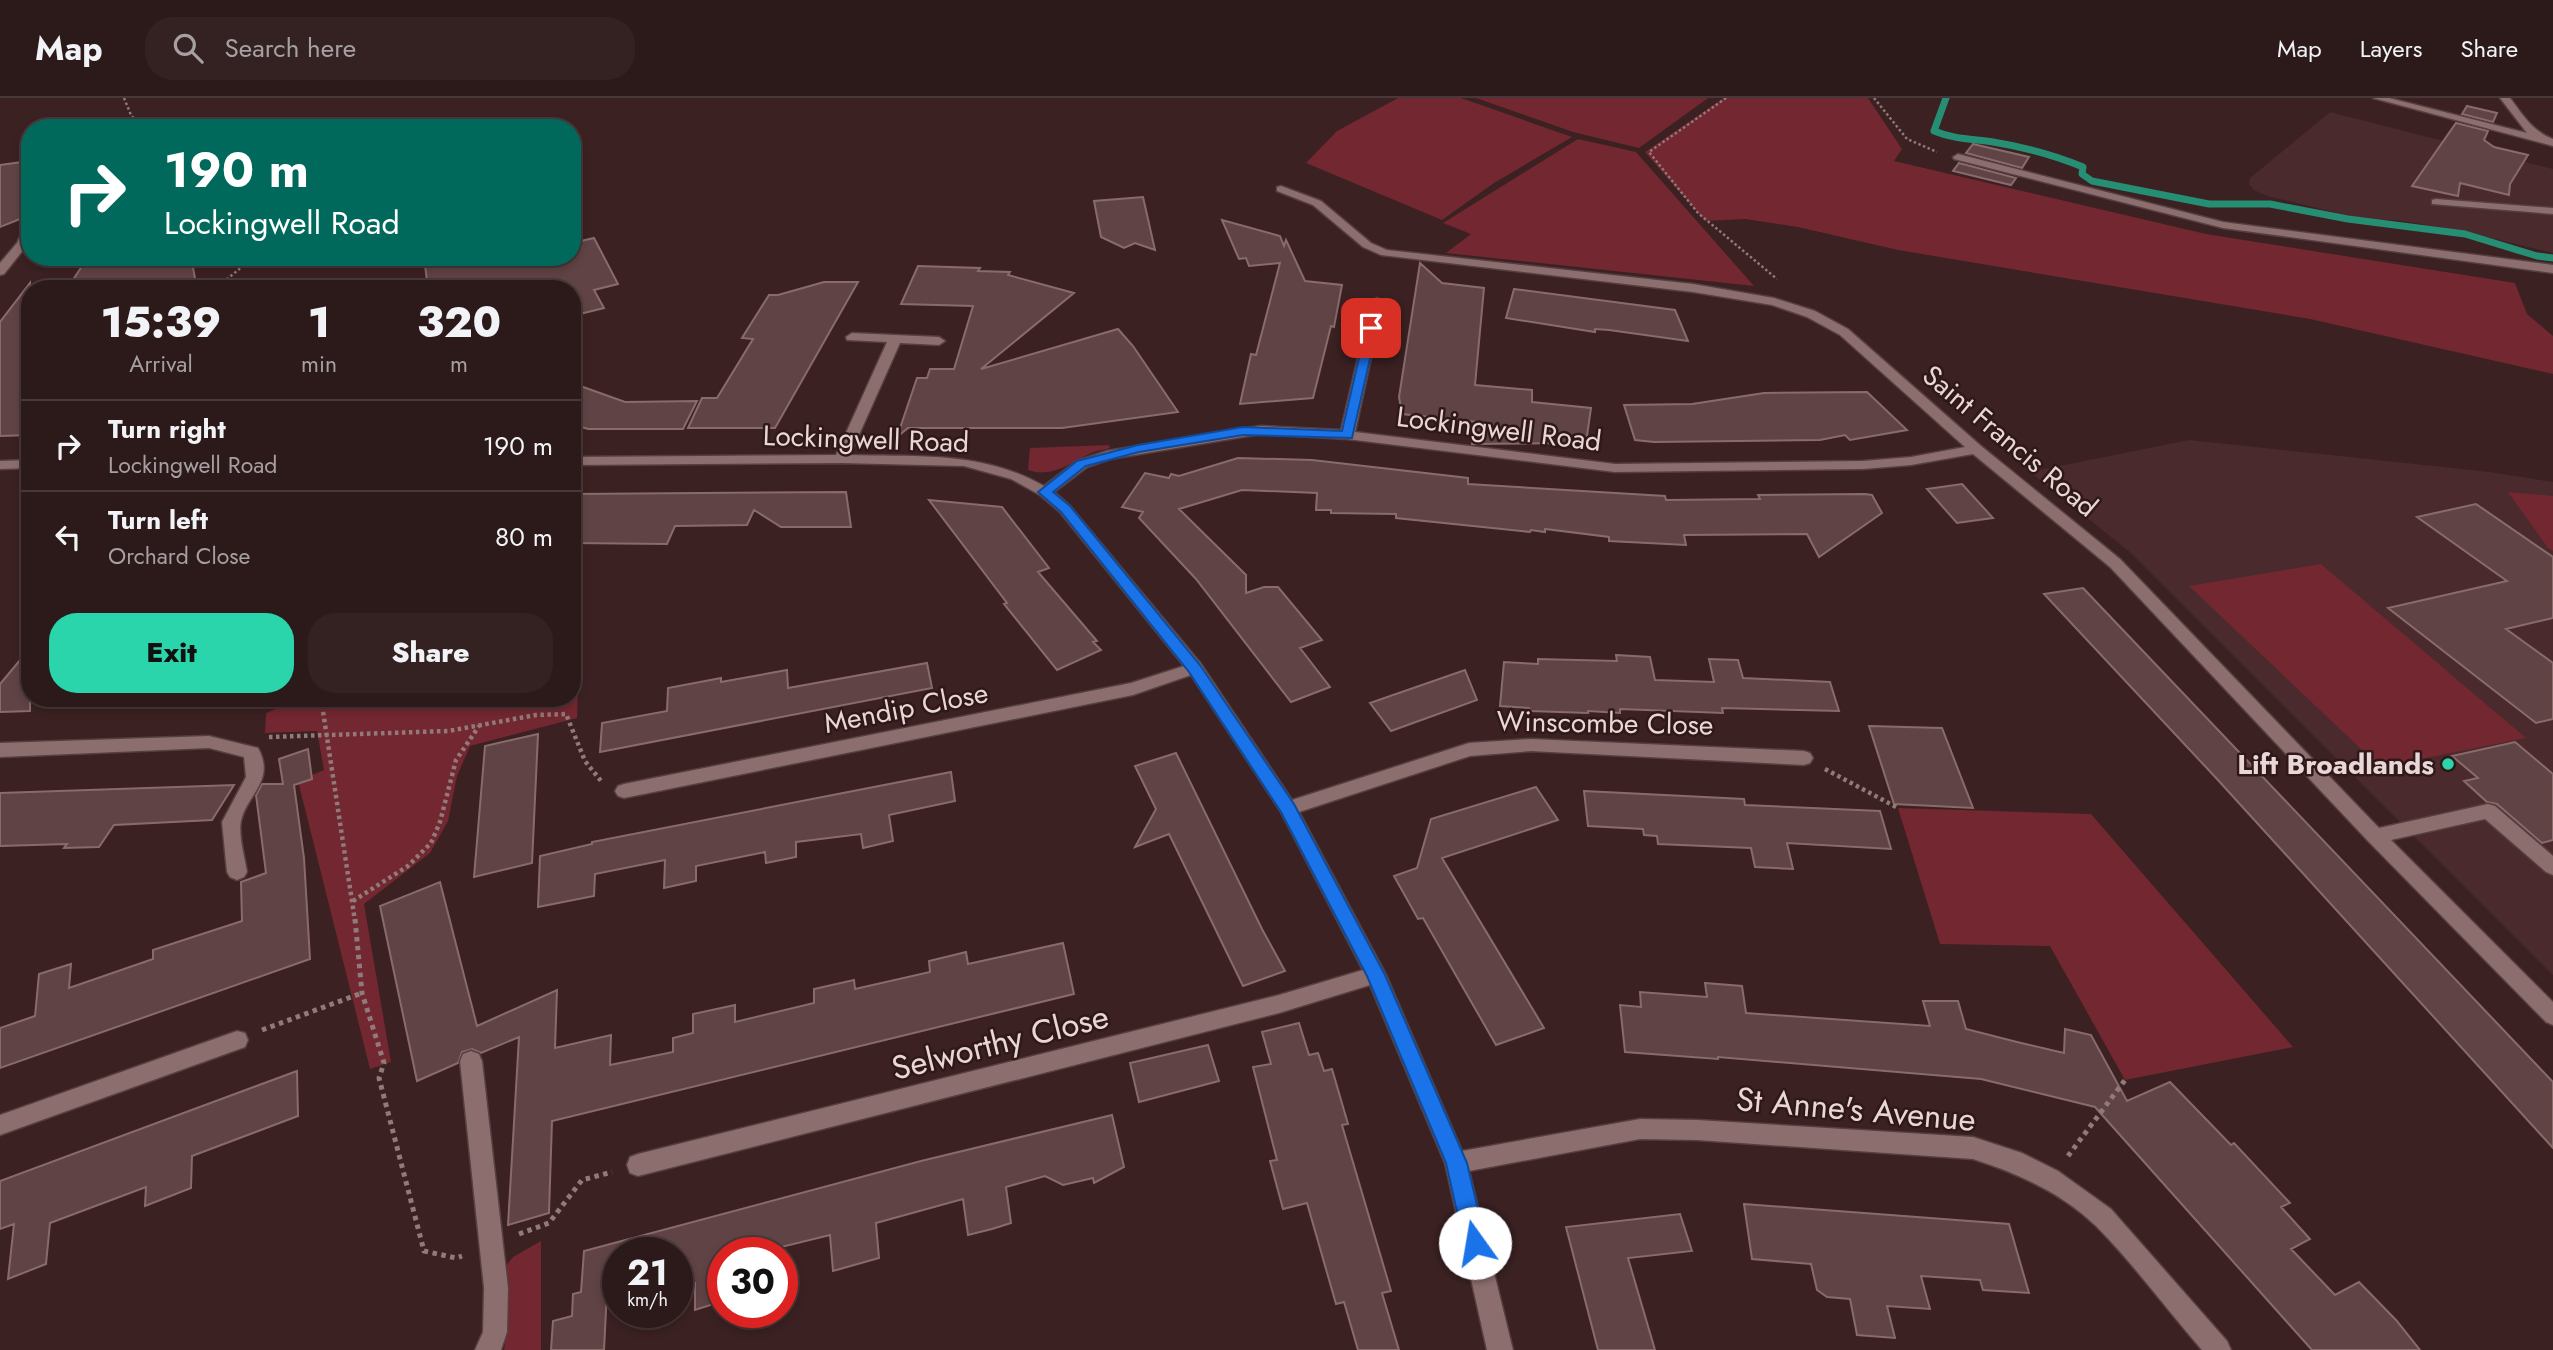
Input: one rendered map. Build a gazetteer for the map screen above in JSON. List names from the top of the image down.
{
  "streets": {
    "street": [
      "Lockingwell Road",
      "Saint Francis Road",
      "Mendip Close",
      "Winscombe Close",
      "Selworthy Close",
      "St Anne's Avenue"
    ]
  },
  "crossings": [
    ["Lockingwell Road", "Saint Francis Road"]
  ],
  "places": ["Lift Broadlands"],
  "page": {
    "header": "Map",
    "search": "Search here",
    "nav": ["Map", "Layers", "Share"],
    "turn": ["190 m", "Lockingwell Road"],
    "eta": [
      "15:39",
      "Arrival",
      "1",
      "min",
      "320",
      "m"
    ],
    "list": [
      {
        "name": "Turn right",
        "note": "Lockingwell Road",
        "value": "190 m"
      },
      {
        "name": "Turn left",
        "note": "Orchard Close",
        "value": "80 m"
      }
    ],
    "buttons": ["Exit", "Share"],
    "speed": "21 km/h",
    "limit": "30"
  }
}
